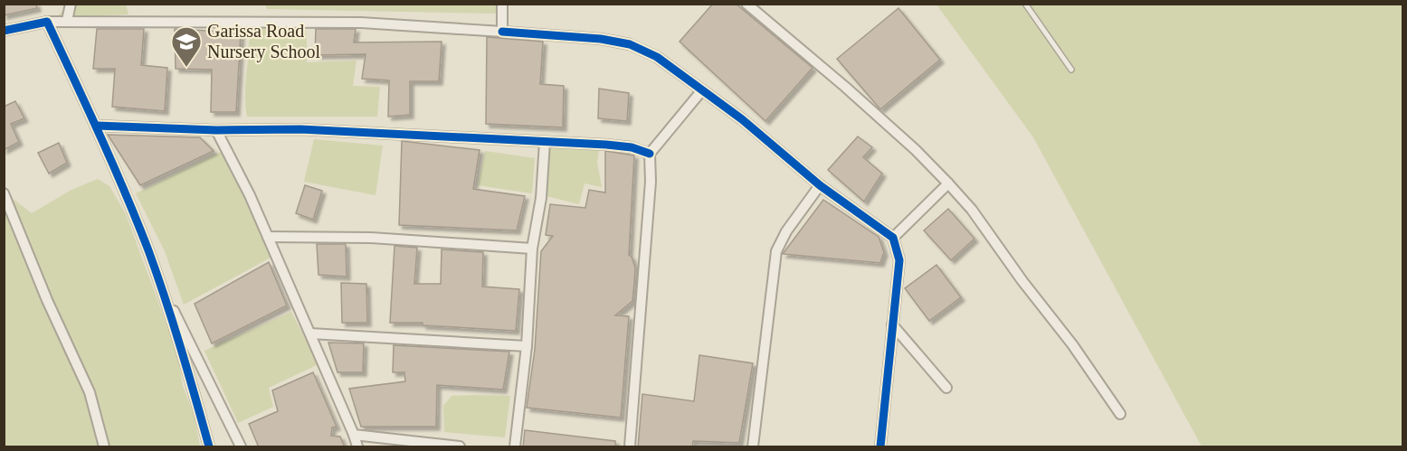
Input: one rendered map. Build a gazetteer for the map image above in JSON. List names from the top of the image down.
{
  "places": {
    "school or university": ["Garissa Road Nursery School"]
  }
}
